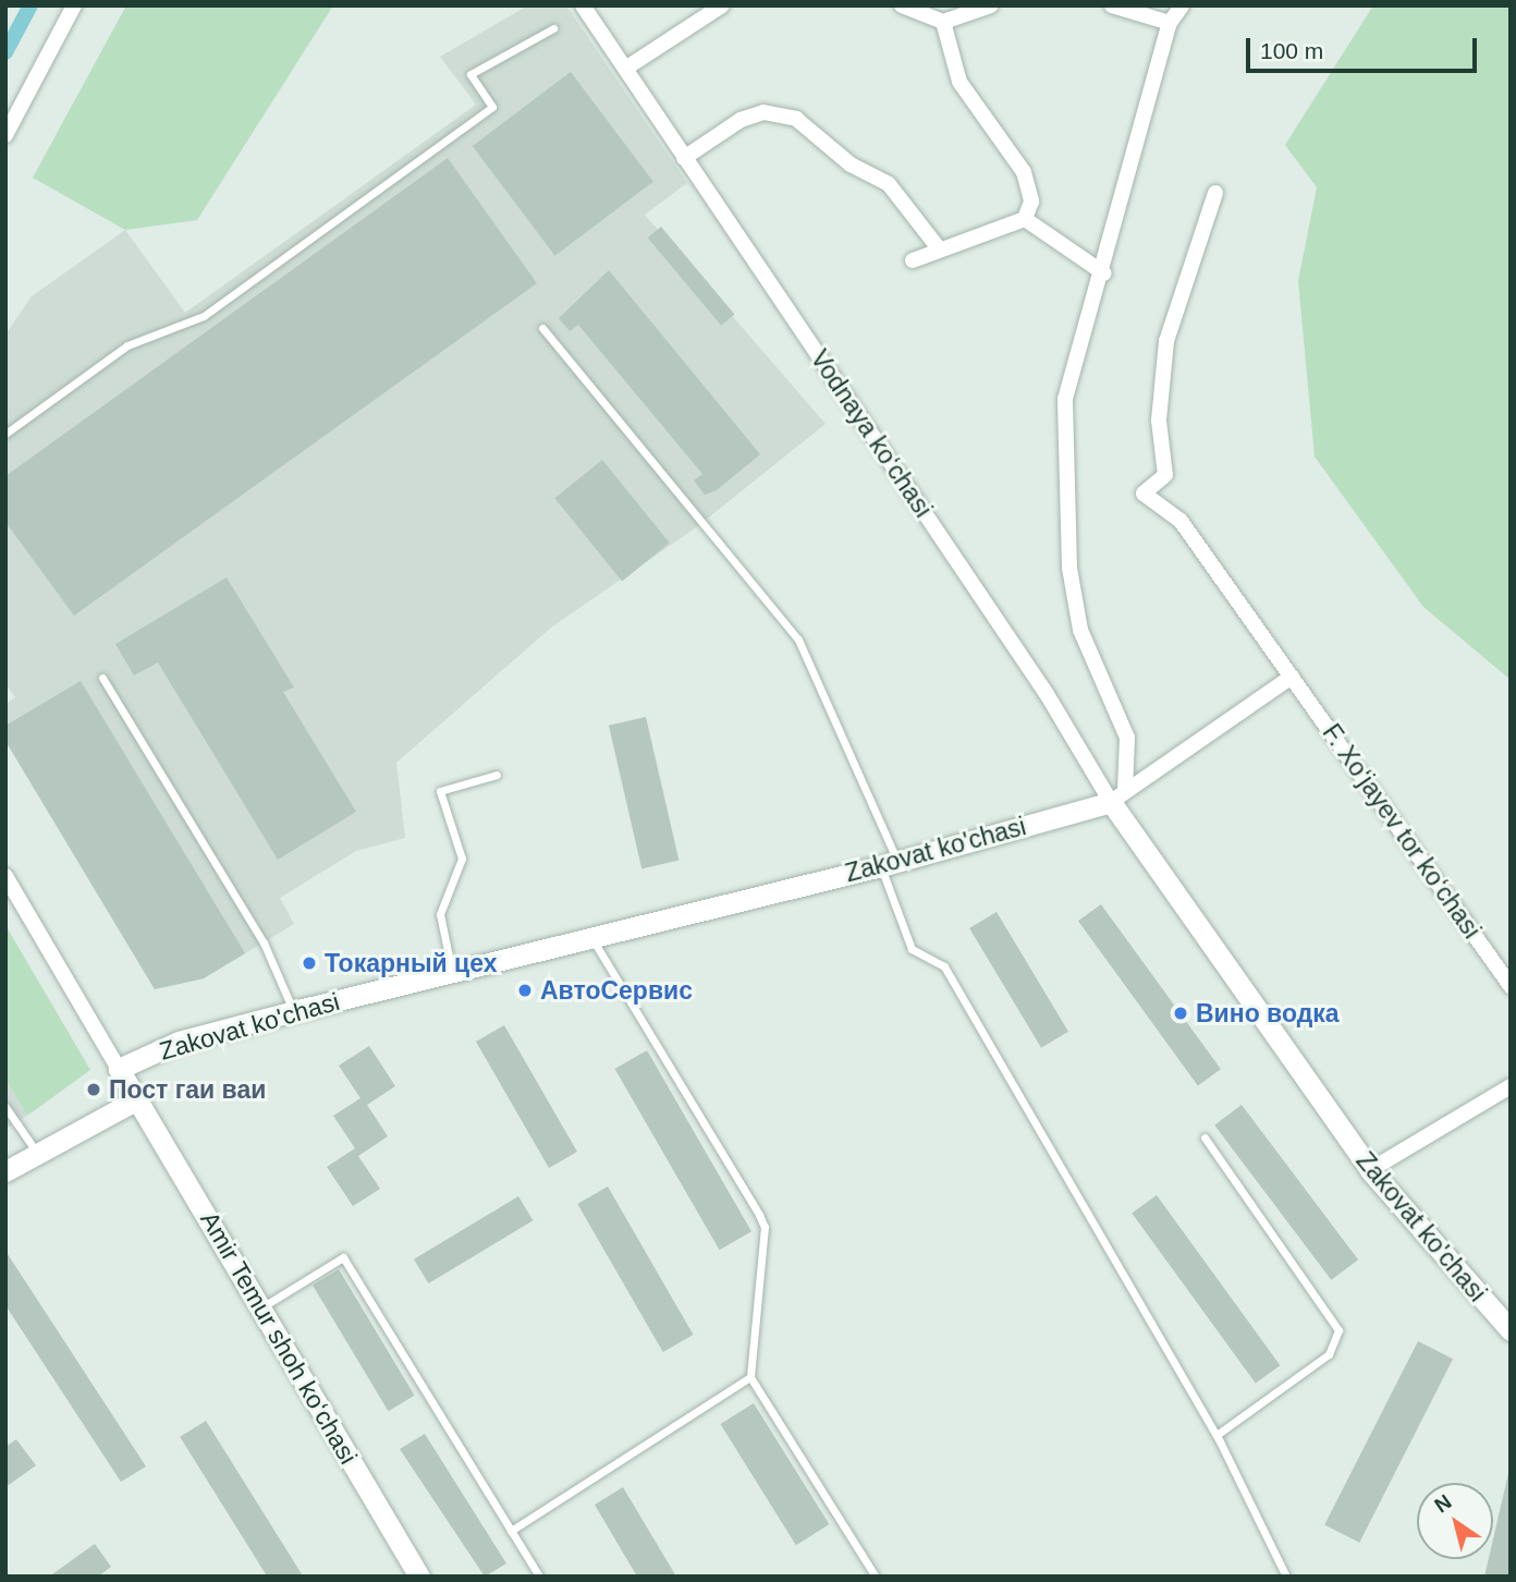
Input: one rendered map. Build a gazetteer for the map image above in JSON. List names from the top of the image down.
{
  "streets": {
    "main road": ["Zakovat ko'chasi", "Amir Temur shoh ko‘chasi"],
    "street": ["Vodnaya ko‘chasi", "F. Xo‘jayev tor ko‘chasi"]
  },
  "crossings": [
    ["Vodnaya ko‘chasi", "Zakovat ko'chasi"],
    ["Zakovat ko'chasi", "Amir Temur shoh ko‘chasi"]
  ],
  "places": [
    "Токарный цех",
    "АвтоСервис",
    "Вино водка",
    "Пост гаи ваи"
  ],
  "scale_bar": "100 m",
  "north": "top left"
}
